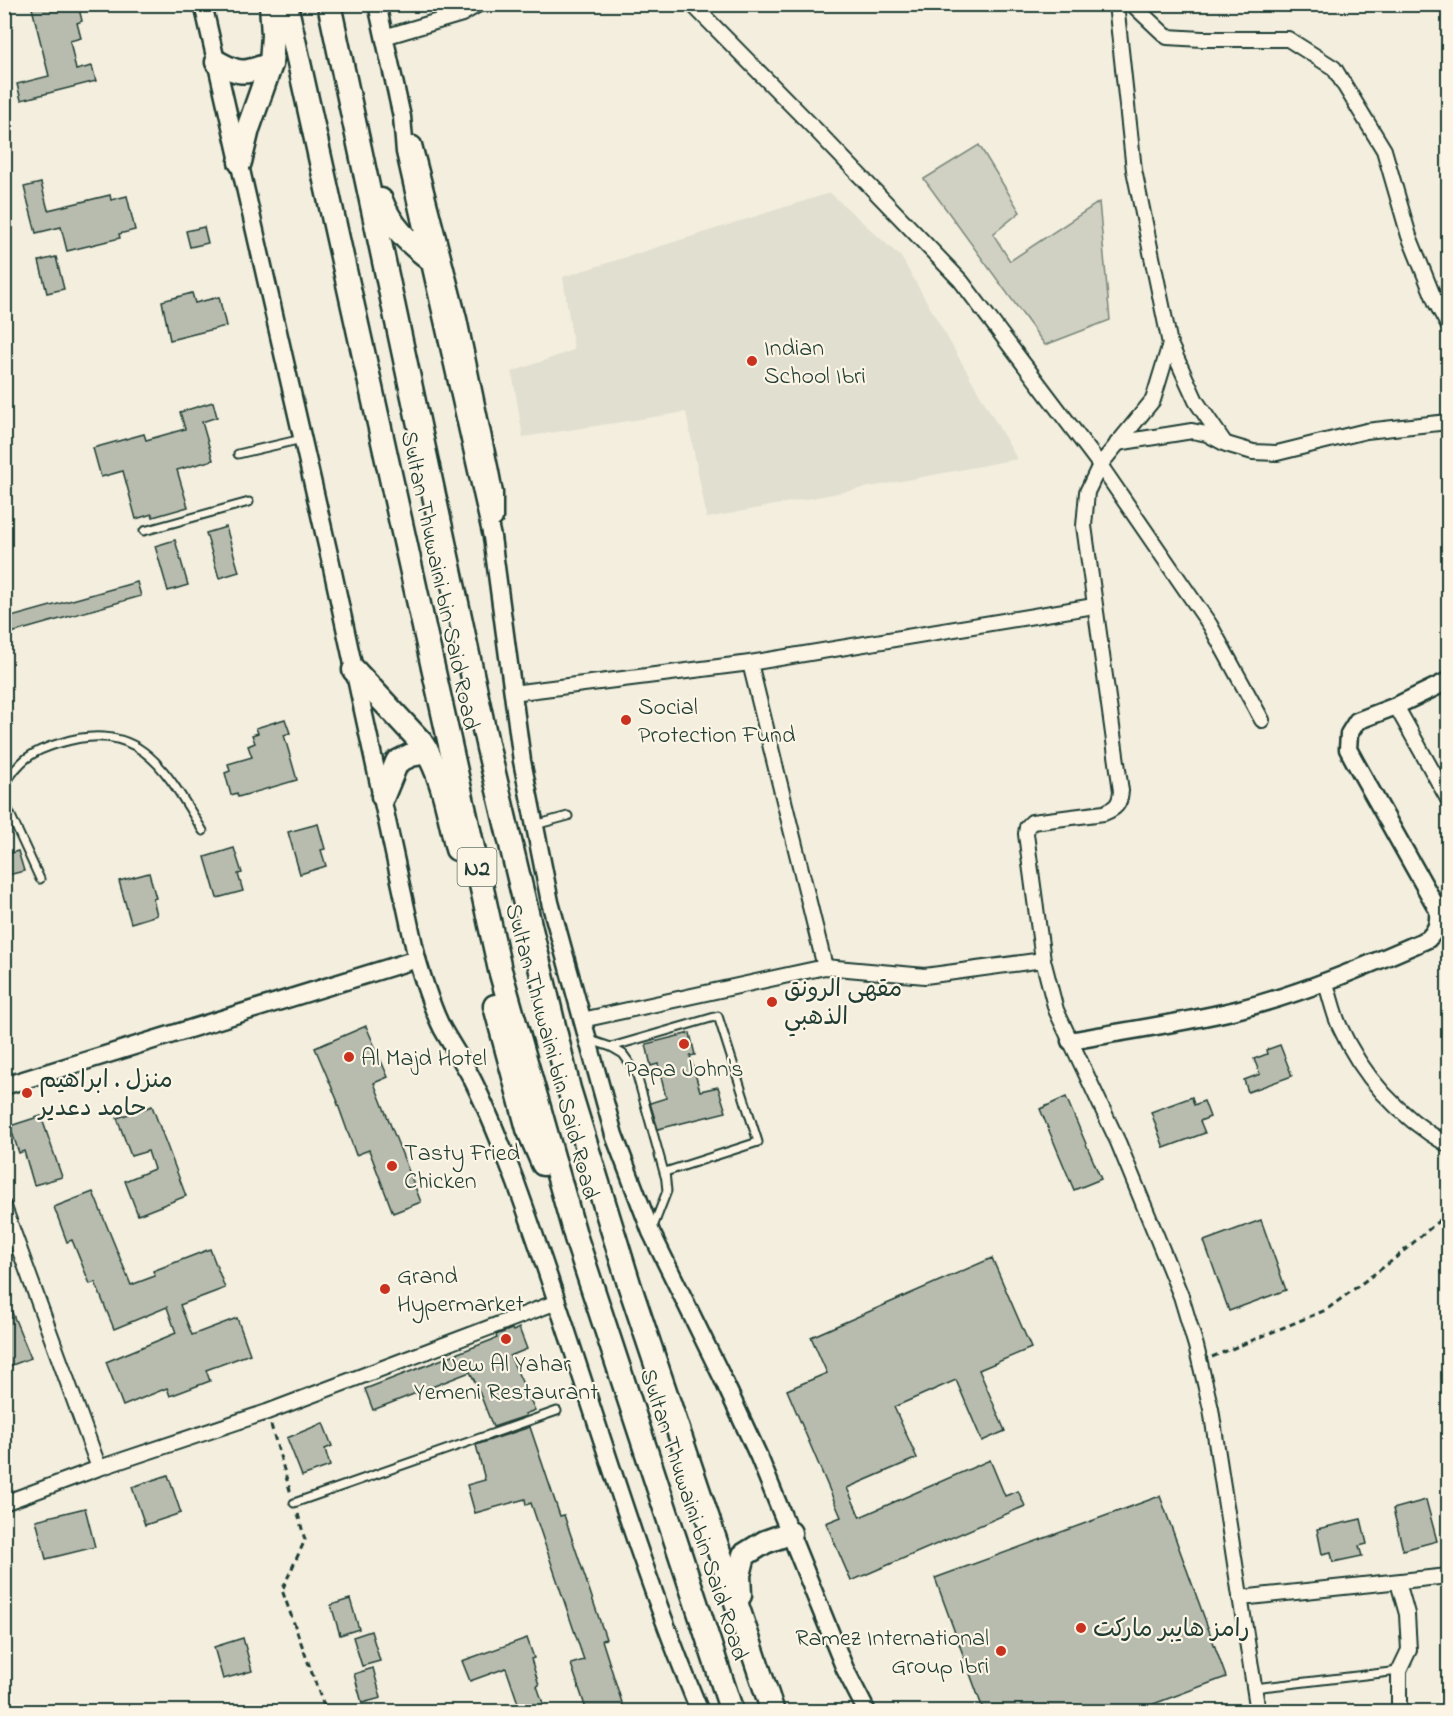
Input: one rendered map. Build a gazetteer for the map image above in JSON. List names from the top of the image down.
{
  "streets": {
    "highway": ["Sultan Thuwaini bin Said Road", "N2"]
  },
  "places": [
    "Indian School Ibri",
    "Social Protection Fund",
    "مقهى الرونق الذهبي",
    "Papa John's",
    "Al Majd Hotel",
    "منزل . ابراهيم حامد دعدير",
    "Tasty Fried Chicken",
    "Grand Hypermarket",
    "New Al Yahar Yemeni Restaurant",
    "رامز هايبر ماركت",
    "Ramez International Group Ibri"
  ]
}
